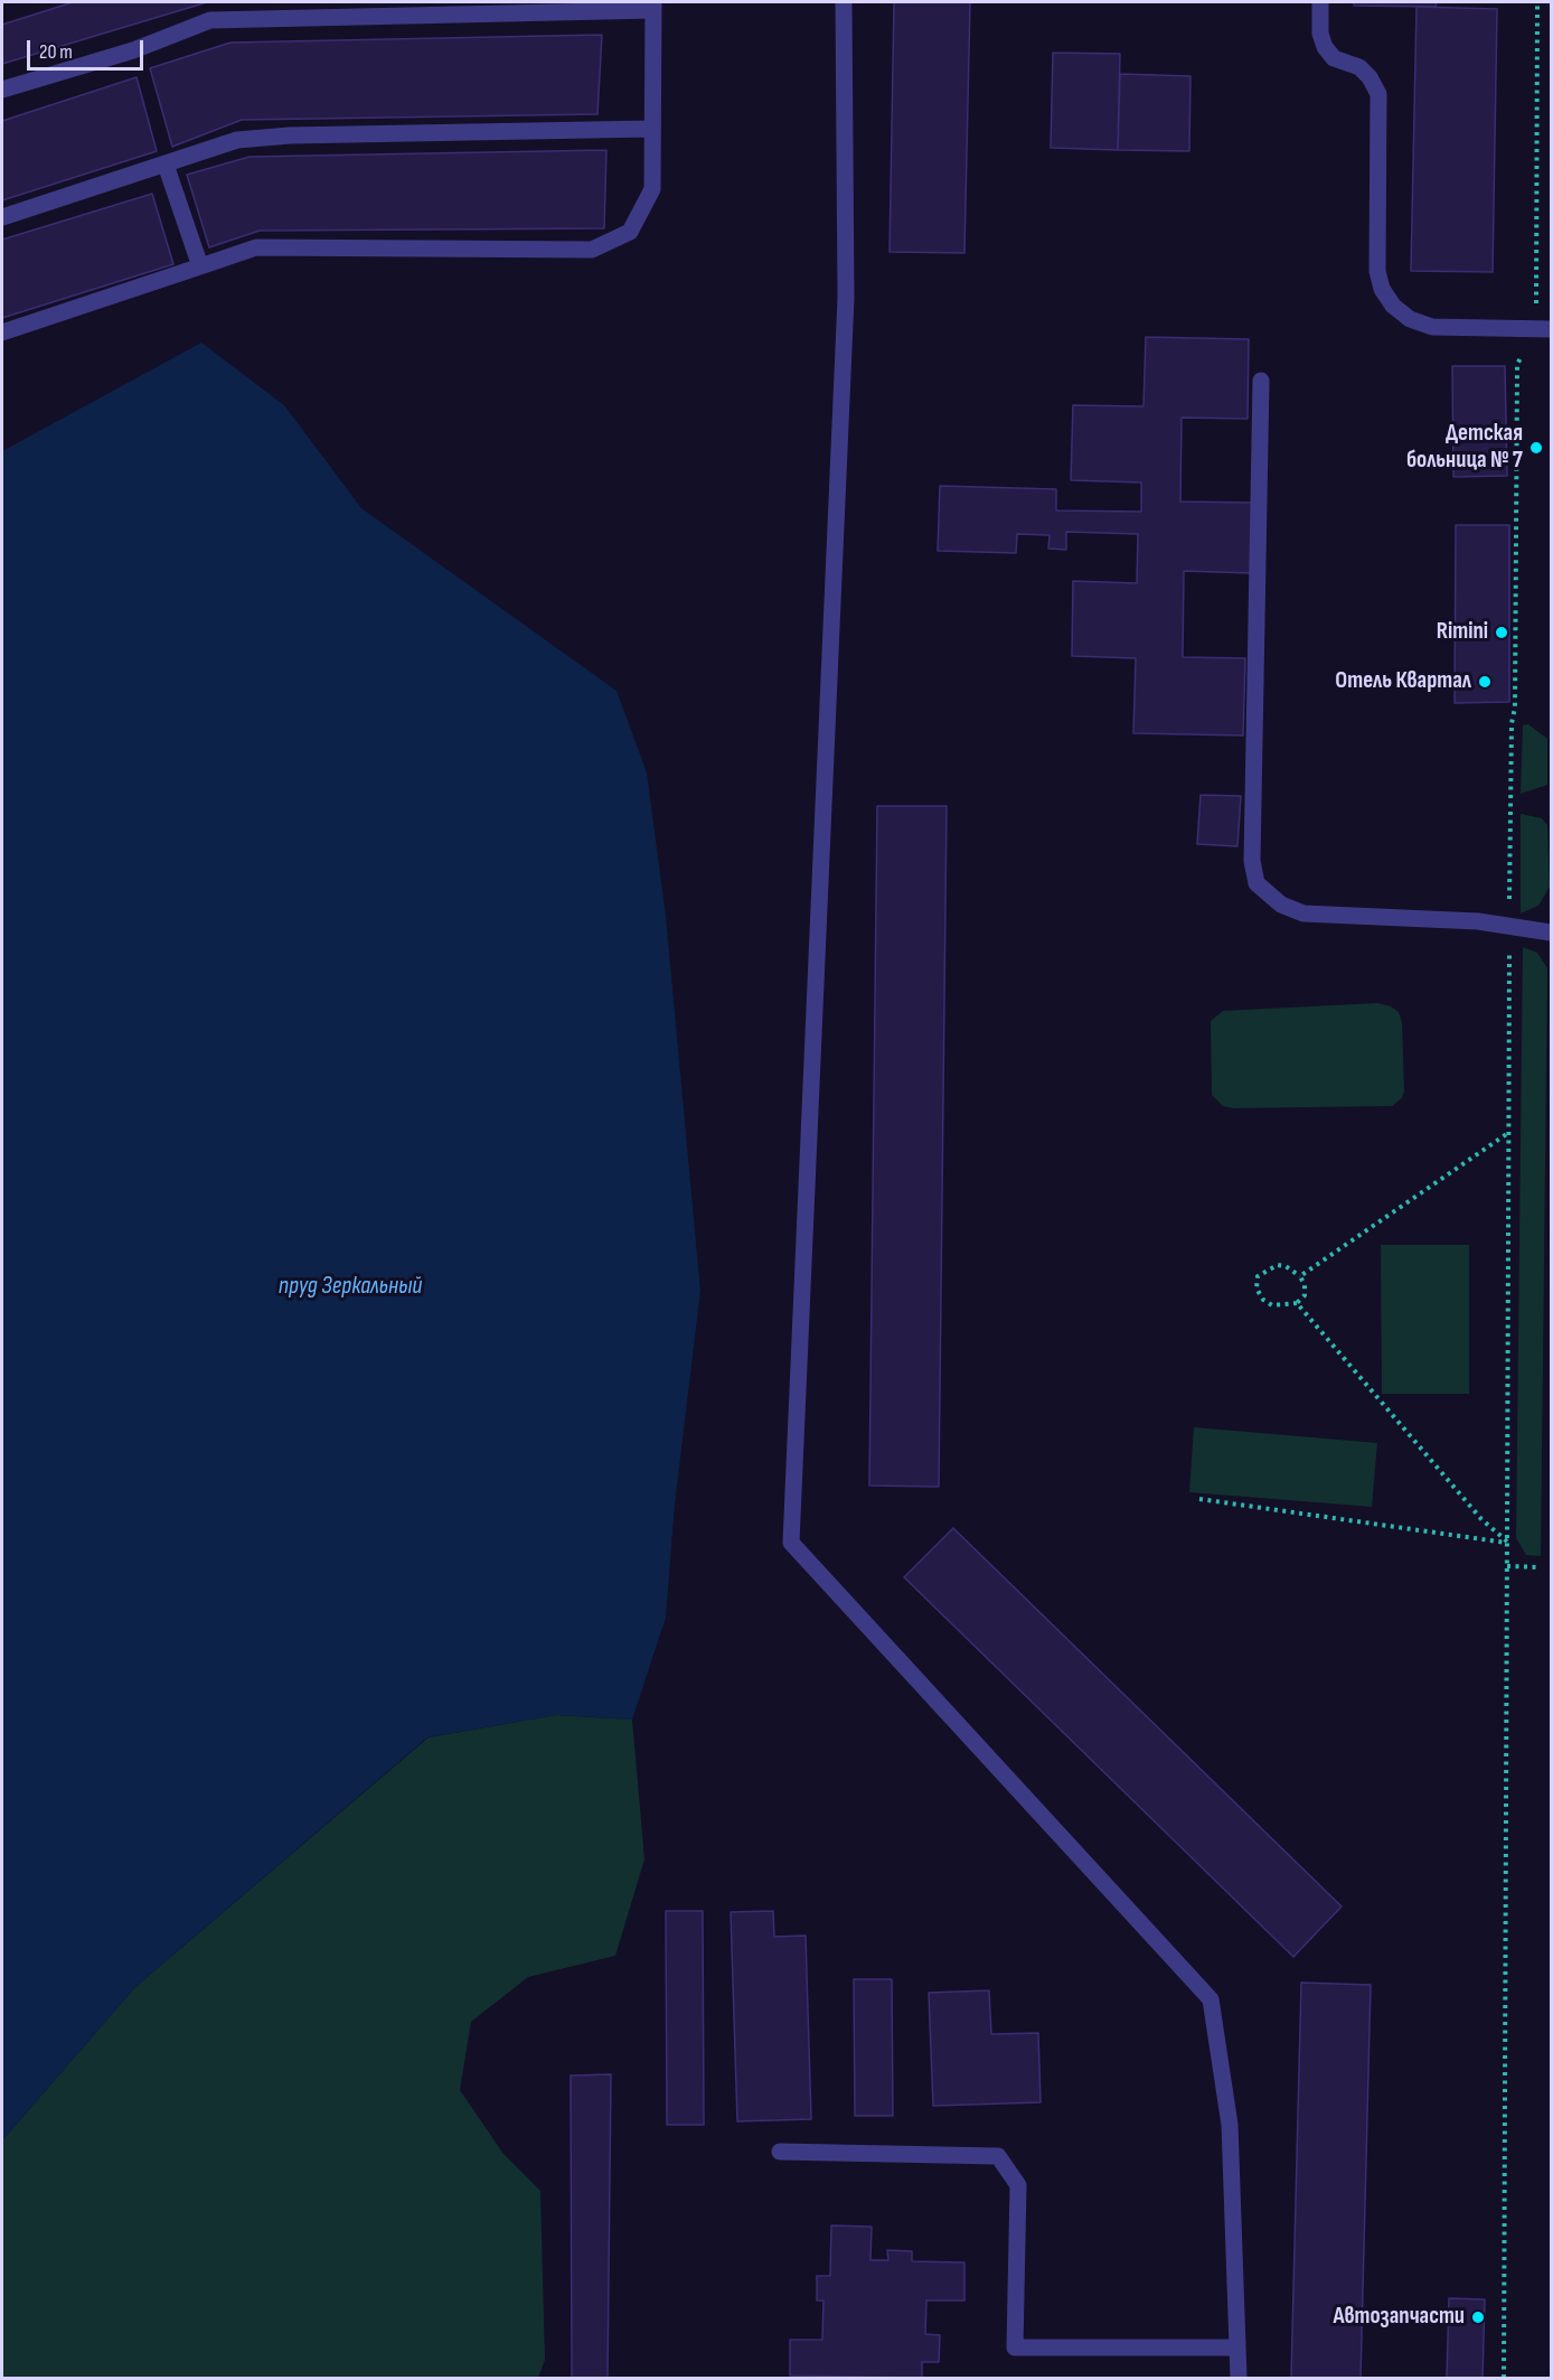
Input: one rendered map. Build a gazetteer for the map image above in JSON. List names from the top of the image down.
{
  "water": ["пруд Зеркальный"],
  "places": [
    "Детская больница № 7",
    "Rimini",
    "Отель Квартал",
    "Автозапчасти"
  ],
  "scale_bar": "20 m"
}
